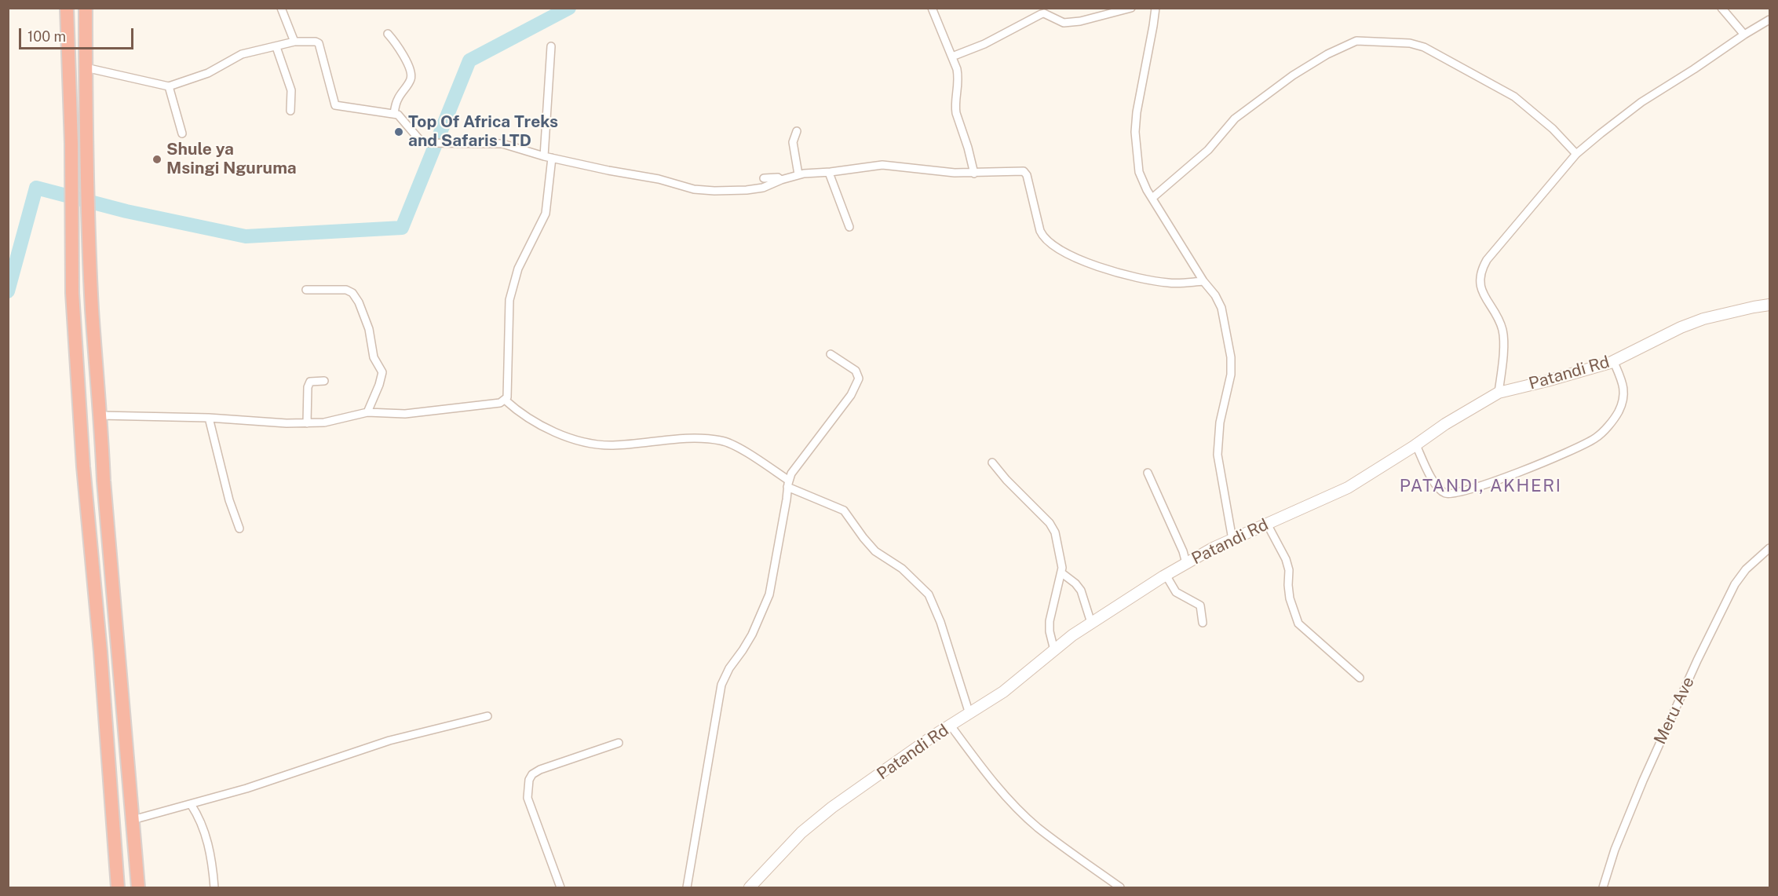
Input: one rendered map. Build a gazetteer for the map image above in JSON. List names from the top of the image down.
{
  "streets": {
    "street": ["Patandi Rd", "Meru Ave"]
  },
  "districts": ["PATANDI, AKHERI"],
  "places": ["Top Of Africa Treks and Safaris LTD", "Shule ya Msingi Nguruma"],
  "scale_bar": "100 m"
}
